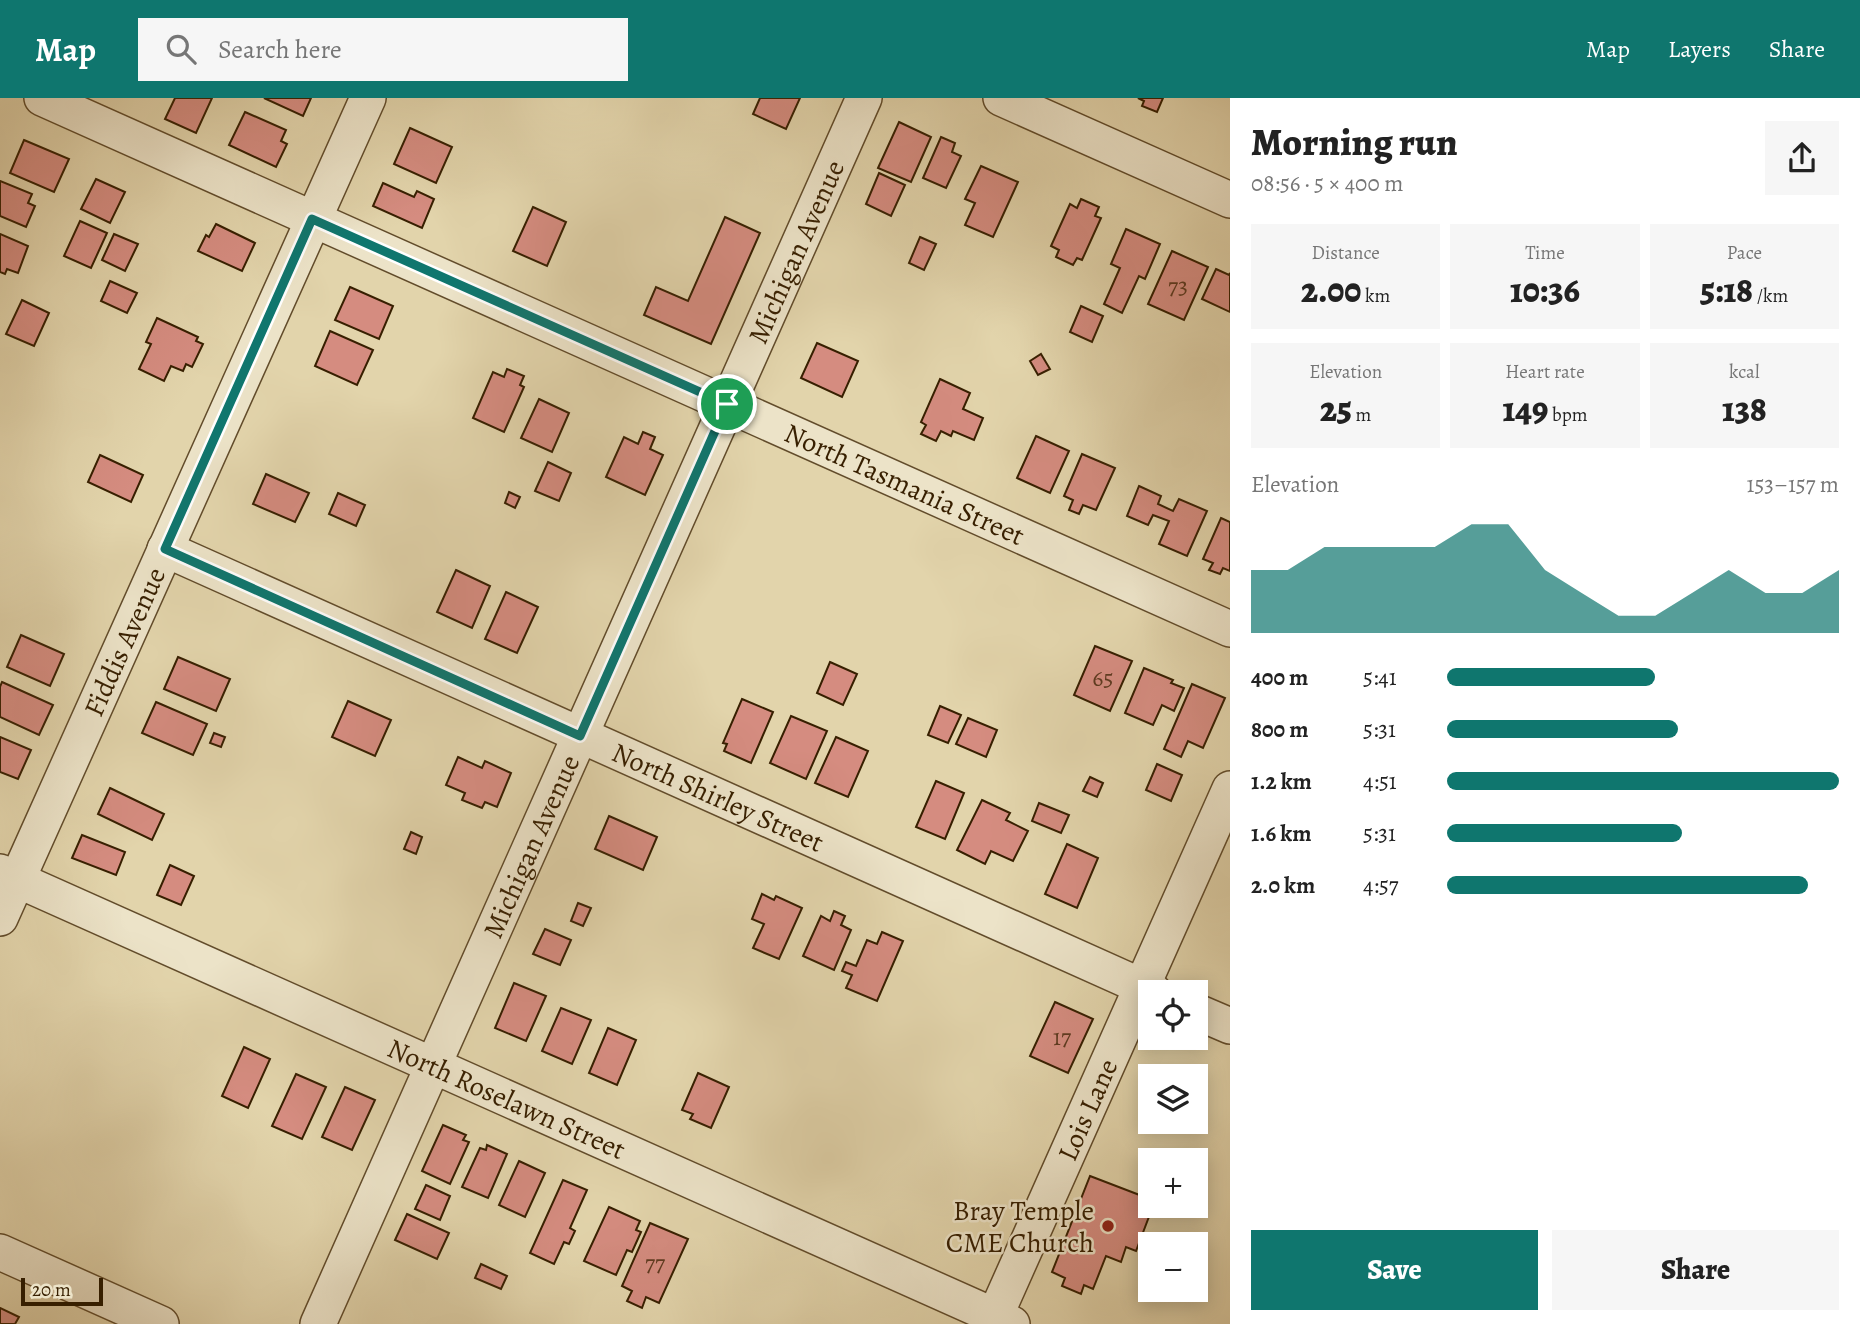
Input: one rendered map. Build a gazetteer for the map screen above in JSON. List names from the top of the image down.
{
  "streets": {
    "street": [
      "Michigan Avenue",
      "North Tasmania Street",
      "Fiddis Avenue",
      "North Shirley Street",
      "North Roselawn Street",
      "Lois Lane"
    ]
  },
  "crossings": [
    ["Michigan Avenue", "North Tasmania Street"],
    ["Michigan Avenue", "North Shirley Street"],
    ["Michigan Avenue", "North Roselawn Street"],
    ["North Tasmania Street", "Fiddis Avenue"],
    ["Fiddis Avenue", "North Shirley Street"],
    ["Fiddis Avenue", "North Roselawn Street"],
    ["North Roselawn Street", "Lois Lane"]
  ],
  "places": ["Bray Temple CME Church"],
  "house_numbers": [
    "73",
    "65",
    "17",
    "77"
  ],
  "scale_bar": "20 m",
  "page": {
    "header": "Map",
    "search": "Search here",
    "nav": ["Map", "Layers", "Share"],
    "heading": ["Morning run", "08:56 · 5 × 400 m"],
    "stats": [
      ["Distance", "2.00 km"],
      ["Time", "10:36"],
      ["Pace", "5:18 /km"],
      ["Elevation", "25 m"],
      ["Heart rate", "149 bpm"],
      ["kcal", "138"]
    ],
    "chart": ["Elevation", "153–157 m"],
    "list": [
      {
        "name": "400 m",
        "note": "5:41"
      },
      {
        "name": "800 m",
        "note": "5:31"
      },
      {
        "name": "1.2 km",
        "note": "4:51"
      },
      {
        "name": "1.6 km",
        "note": "5:31"
      },
      {
        "name": "2.0 km",
        "note": "4:57"
      }
    ],
    "map_buttons": ["+", "−"],
    "buttons": ["Save", "Share"],
    "scale": "20 m"
  }
}
